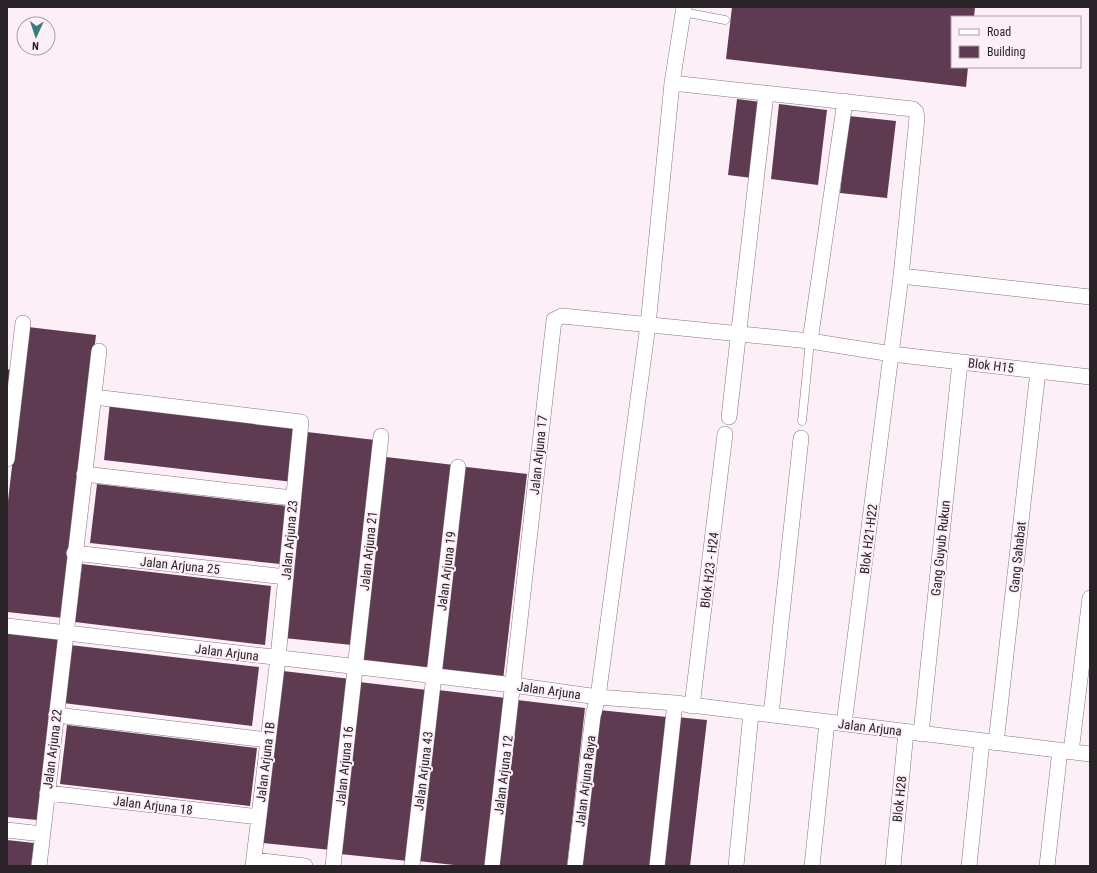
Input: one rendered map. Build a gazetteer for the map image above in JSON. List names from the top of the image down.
{
  "streets": {
    "street": [
      "Blok H15",
      "Jalan Arjuna 17",
      "Blok H21-H22",
      "Jalan Arjuna 23",
      "Gang Guyub Rukun",
      "Jalan Arjuna 21",
      "Gang Sahabat",
      "Jalan Arjuna 25",
      "Blok H23 - H24",
      "Jalan Arjuna 19",
      "Jalan Arjuna",
      "Jalan Arjuna 22",
      "Jalan Arjuna 1B",
      "Jalan Arjuna 16",
      "Jalan Arjuna 43",
      "Jalan Arjuna 12",
      "Jalan Arjuna Raya",
      "Blok H28",
      "Jalan Arjuna 18"
    ]
  },
  "crossings": [
    ["Blok H15", "Jalan Arjuna 17"],
    ["Blok H15", "Blok H21-H22"],
    ["Blok H15", "Gang Guyub Rukun"],
    ["Blok H15", "Gang Sahabat"],
    ["Blok H15", "Jalan Arjuna Raya"],
    ["Jalan Arjuna 17", "Jalan Arjuna"],
    ["Jalan Arjuna 17", "Jalan Arjuna 12"],
    ["Jalan Arjuna 17", "Jalan Arjuna Raya"],
    ["Blok H21-H22", "Jalan Arjuna"],
    ["Jalan Arjuna 23", "Jalan Arjuna 25"],
    ["Jalan Arjuna 23", "Jalan Arjuna"],
    ["Jalan Arjuna 23", "Jalan Arjuna 22"],
    ["Jalan Arjuna 23", "Jalan Arjuna 1B"],
    ["Gang Guyub Rukun", "Jalan Arjuna"],
    ["Gang Guyub Rukun", "Blok H28"],
    ["Jalan Arjuna 21", "Jalan Arjuna"],
    ["Jalan Arjuna 21", "Jalan Arjuna 16"],
    ["Gang Sahabat", "Jalan Arjuna"],
    ["Jalan Arjuna 25", "Jalan Arjuna 22"],
    ["Blok H23 - H24", "Jalan Arjuna"],
    ["Jalan Arjuna 19", "Jalan Arjuna"],
    ["Jalan Arjuna 19", "Jalan Arjuna 43"],
    ["Jalan Arjuna", "Jalan Arjuna 22"],
    ["Jalan Arjuna", "Jalan Arjuna 1B"],
    ["Jalan Arjuna", "Jalan Arjuna 16"],
    ["Jalan Arjuna", "Jalan Arjuna 43"],
    ["Jalan Arjuna", "Jalan Arjuna 12"],
    ["Jalan Arjuna", "Jalan Arjuna Raya"],
    ["Jalan Arjuna", "Blok H28"],
    ["Jalan Arjuna 22", "Jalan Arjuna 18"],
    ["Jalan Arjuna 1B", "Jalan Arjuna 18"]
  ],
  "legend": ["Road", "Building"],
  "north": "bottom"
}
